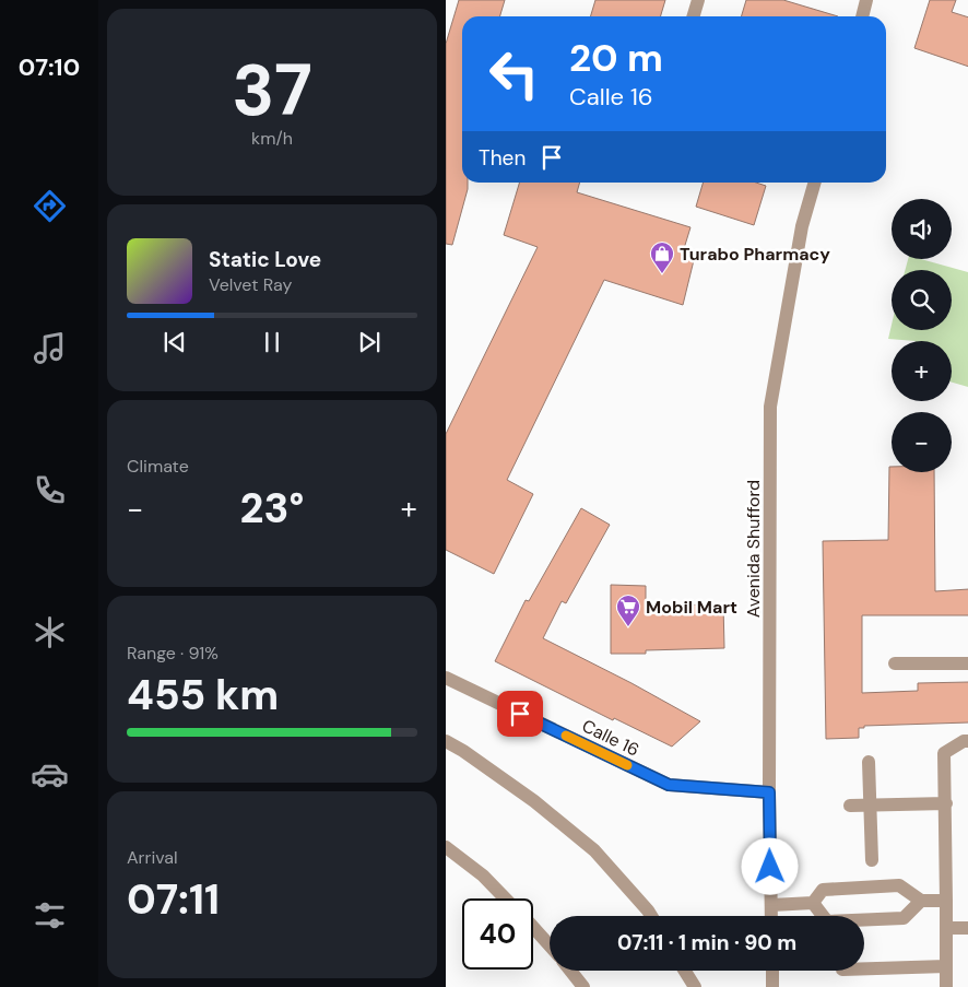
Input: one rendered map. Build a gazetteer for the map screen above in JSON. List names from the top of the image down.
{
  "streets": {
    "street": ["Avenida Shufford", "Calle 16"]
  },
  "crossings": [
    ["Avenida Shufford", "Calle 16"]
  ],
  "places": {
    "shop": ["Turabo Pharmacy"],
    "supermarket": ["Mobil Mart"]
  },
  "page": {
    "tabs": "07:10",
    "tile": [
      ["37", "km/h"],
      "Climate",
      ["Range · 91%", "455 km"],
      ["Arrival", "07:11"]
    ],
    "turn": ["20 m", "Calle 16"],
    "then": "Then",
    "map_buttons": ["+", "−"],
    "song": ["Static Love", "Velvet Ray"],
    "heat": ["−", "23°", "+"],
    "limit": "40",
    "trip": "07:11 · 1 min · 90 m"
  }
}
